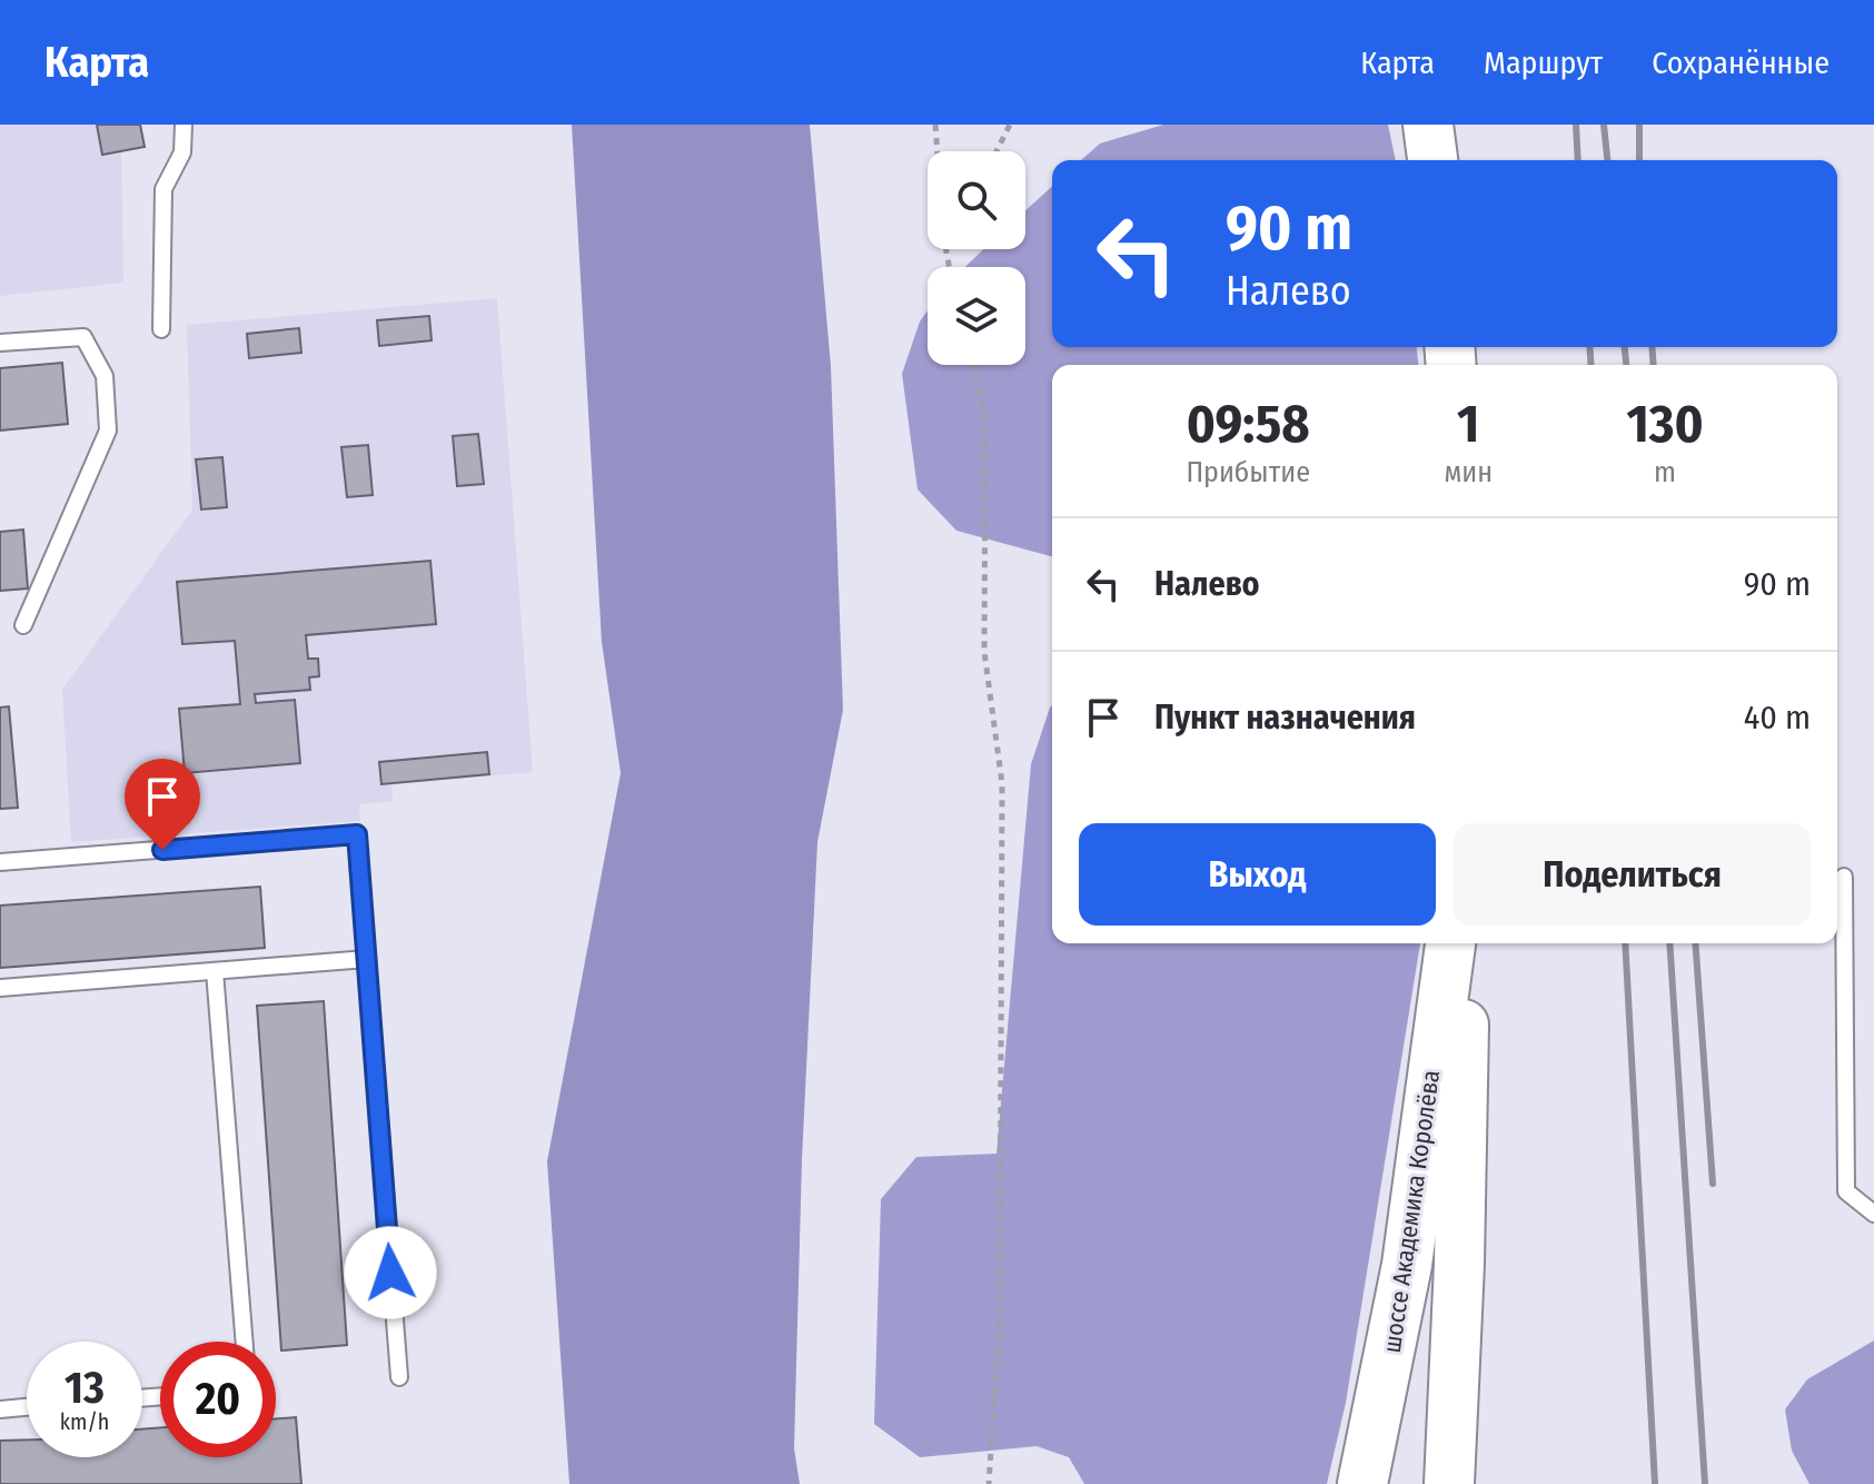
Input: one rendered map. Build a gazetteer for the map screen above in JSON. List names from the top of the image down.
{
  "streets": {
    "highway": ["шоссе Академика Королёва"]
  },
  "page": {
    "header": "Карта",
    "nav": ["Карта", "Маршрут", "Сохранённые"],
    "turn": ["90 m", "Налево"],
    "eta": [
      "09:58",
      "Прибытие",
      "1",
      "мин",
      "130",
      "m"
    ],
    "list": [
      {
        "name": "Налево",
        "value": "90 m"
      },
      {
        "name": "Пункт назначения",
        "value": "40 m"
      }
    ],
    "buttons": ["Выход", "Поделиться"],
    "speed": "13 km/h",
    "limit": "20"
  }
}
